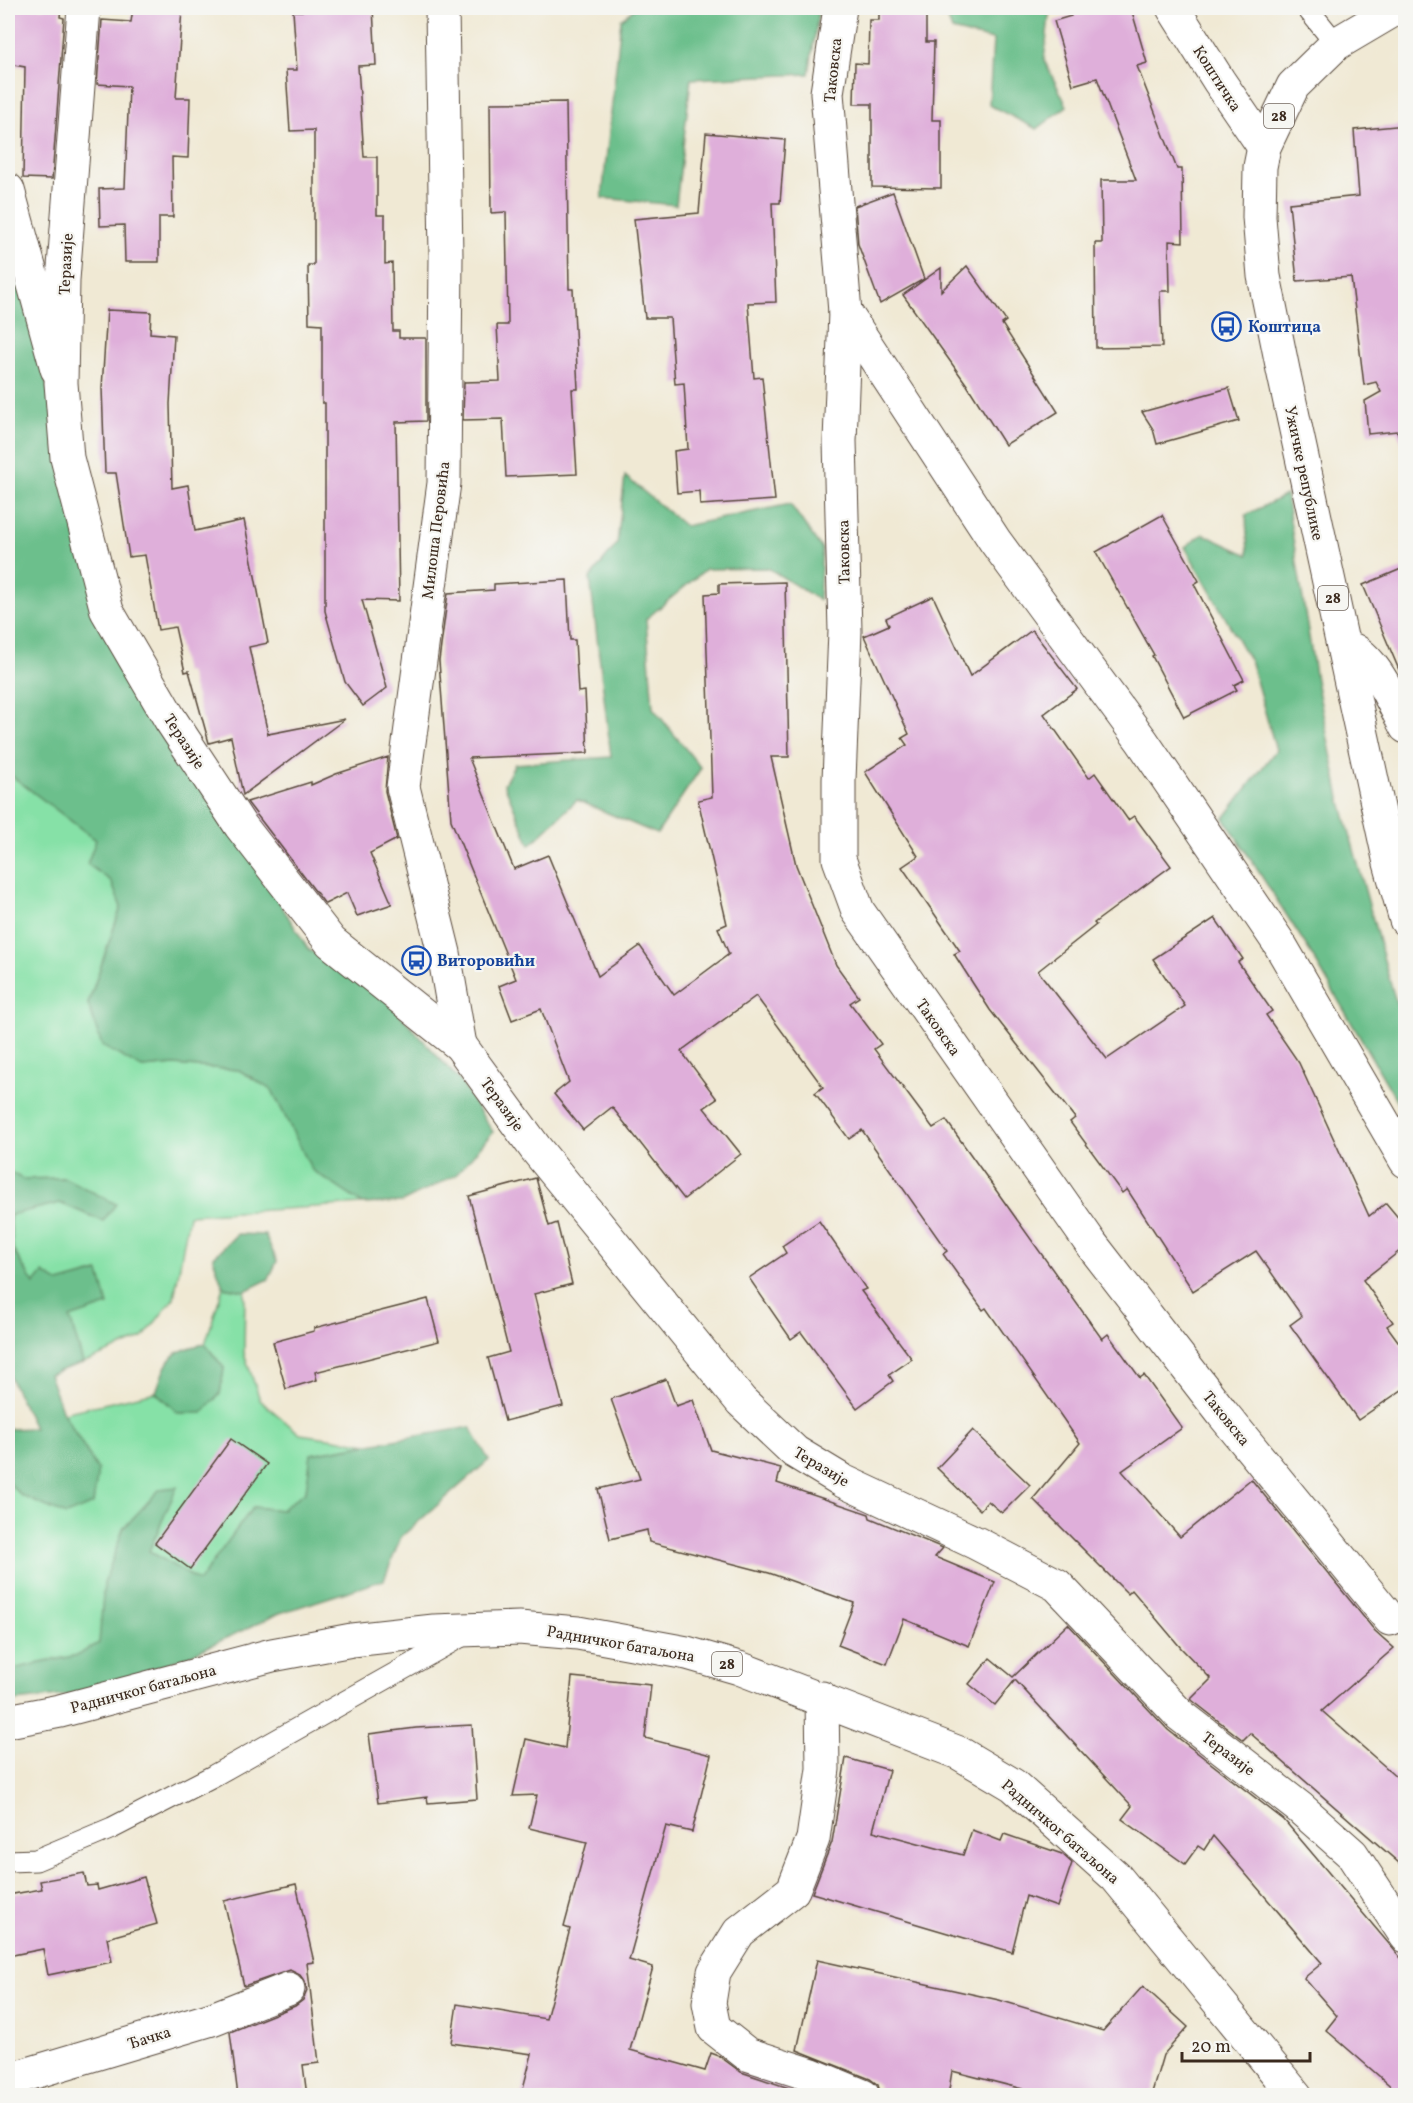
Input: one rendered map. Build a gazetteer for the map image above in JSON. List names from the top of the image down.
{
  "streets": {
    "street": [
      "Таковска",
      "Коштичка",
      "28",
      "Теразије",
      "Ужичке републике",
      "Милоша Перовића",
      "Радничког батаљона",
      "Ђачка"
    ]
  },
  "crossings": [
    ["Коштичка", "Ужичке републике"],
    ["Теразије", "Милоша Перовића"]
  ],
  "places": {
    "bus stop": ["Коштица", "Виторовићи"]
  },
  "scale_bar": "20 m"
}
